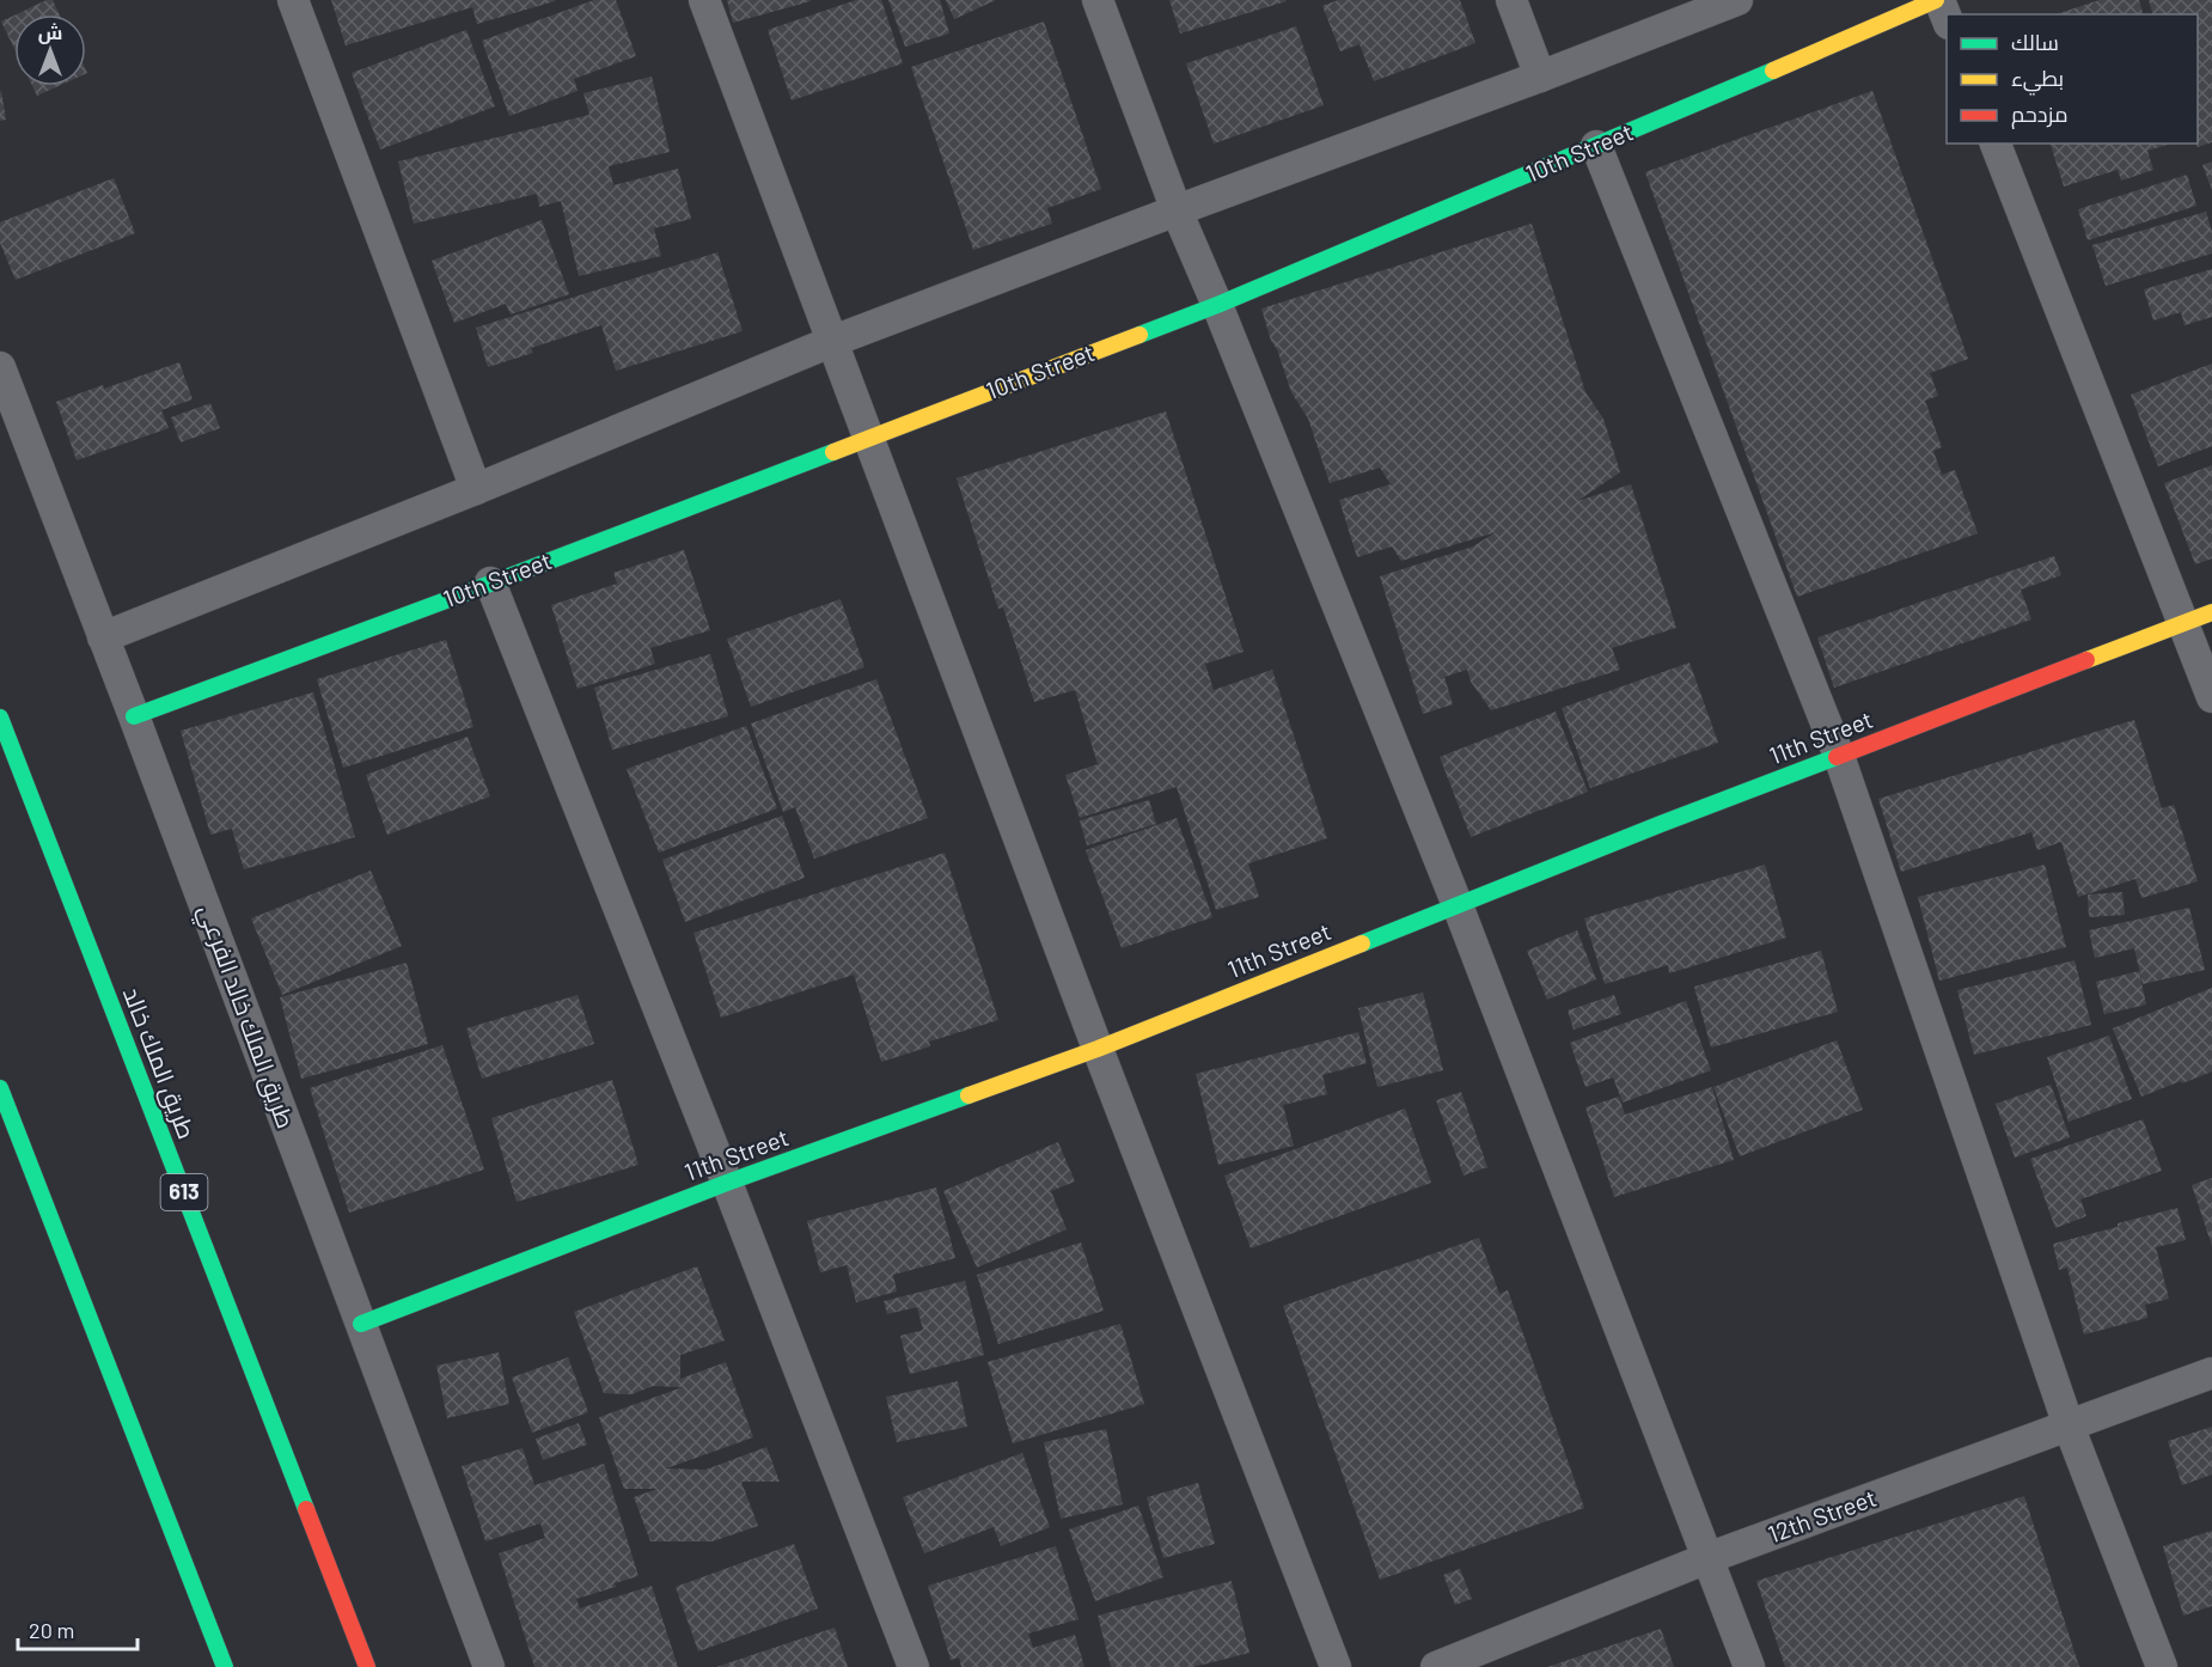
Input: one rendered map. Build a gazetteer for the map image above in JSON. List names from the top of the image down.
{
  "streets": {
    "main road": [
      "10th Street",
      "11th Street",
      "طريق الملك خالد",
      "613"
    ],
    "street": ["طريق الملك خالد الفرعي", "12th Street"]
  },
  "crossings": [
    ["10th Street", "طريق الملك خالد الفرعي"],
    ["11th Street", "طريق الملك خالد الفرعي"]
  ],
  "legend": ["سالك", "بطيء", "مزدحم"],
  "scale_bar": "20 m",
  "north": "top"
}
